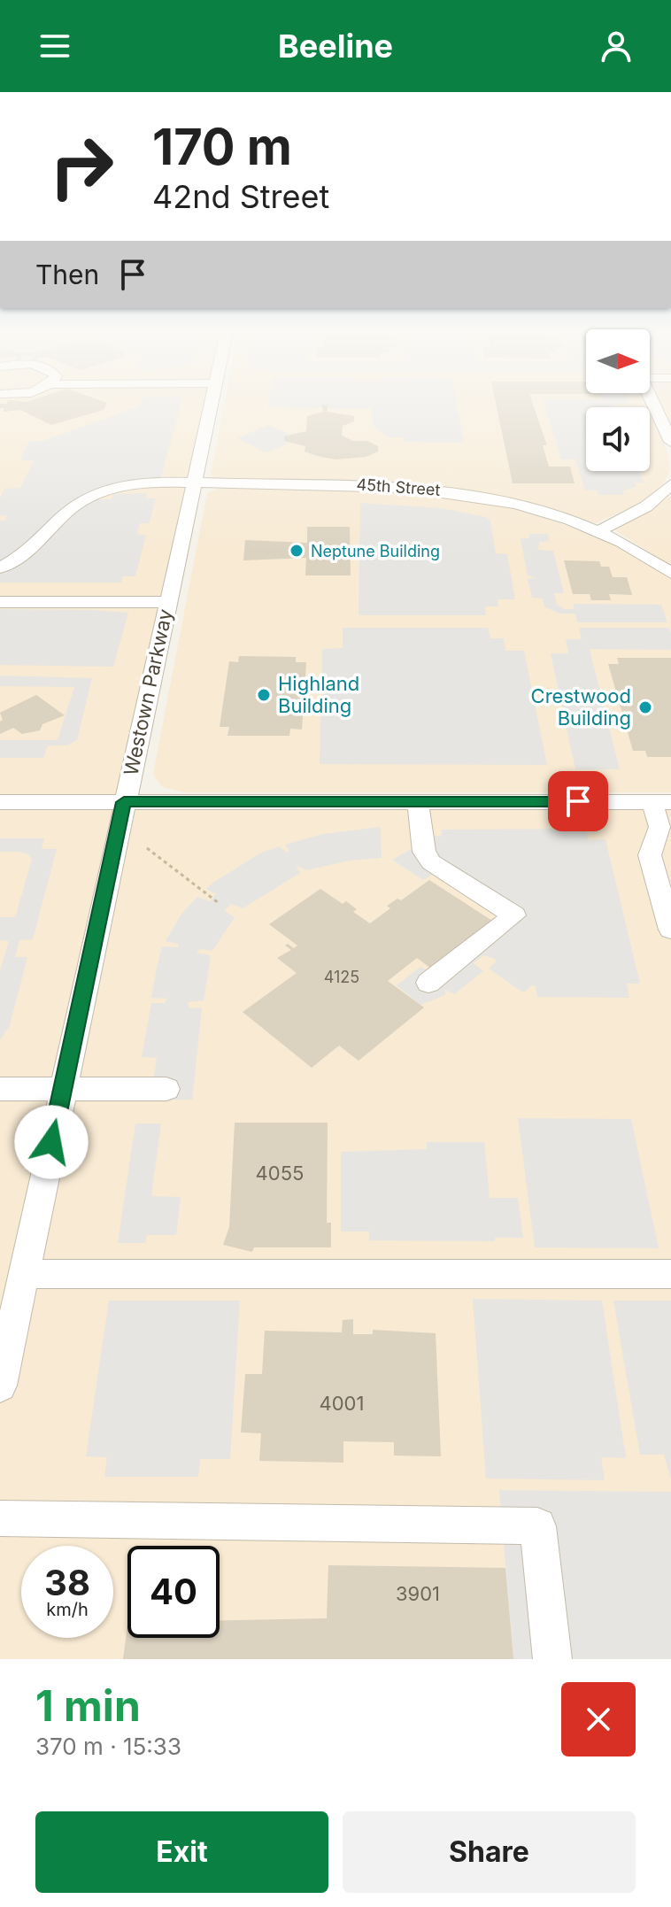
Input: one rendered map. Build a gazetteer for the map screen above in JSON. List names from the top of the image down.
{
  "streets": {
    "street": ["45th Street", "Westown Parkway"]
  },
  "crossings": [
    ["45th Street", "Westown Parkway"]
  ],
  "places": ["Neptune Building", "Highland Building", "Crestwood Building"],
  "house_numbers": [
    "4125",
    "4055",
    "4001",
    "3901"
  ],
  "north": "right",
  "page": {
    "header": "Beeline",
    "turn": ["170 m", "42nd Street"],
    "then": "Then",
    "speed": "38 km/h",
    "limit": "40",
    "heading": ["1 min", "370 m · 15:33"],
    "buttons": ["Exit", "Share"]
  }
}
